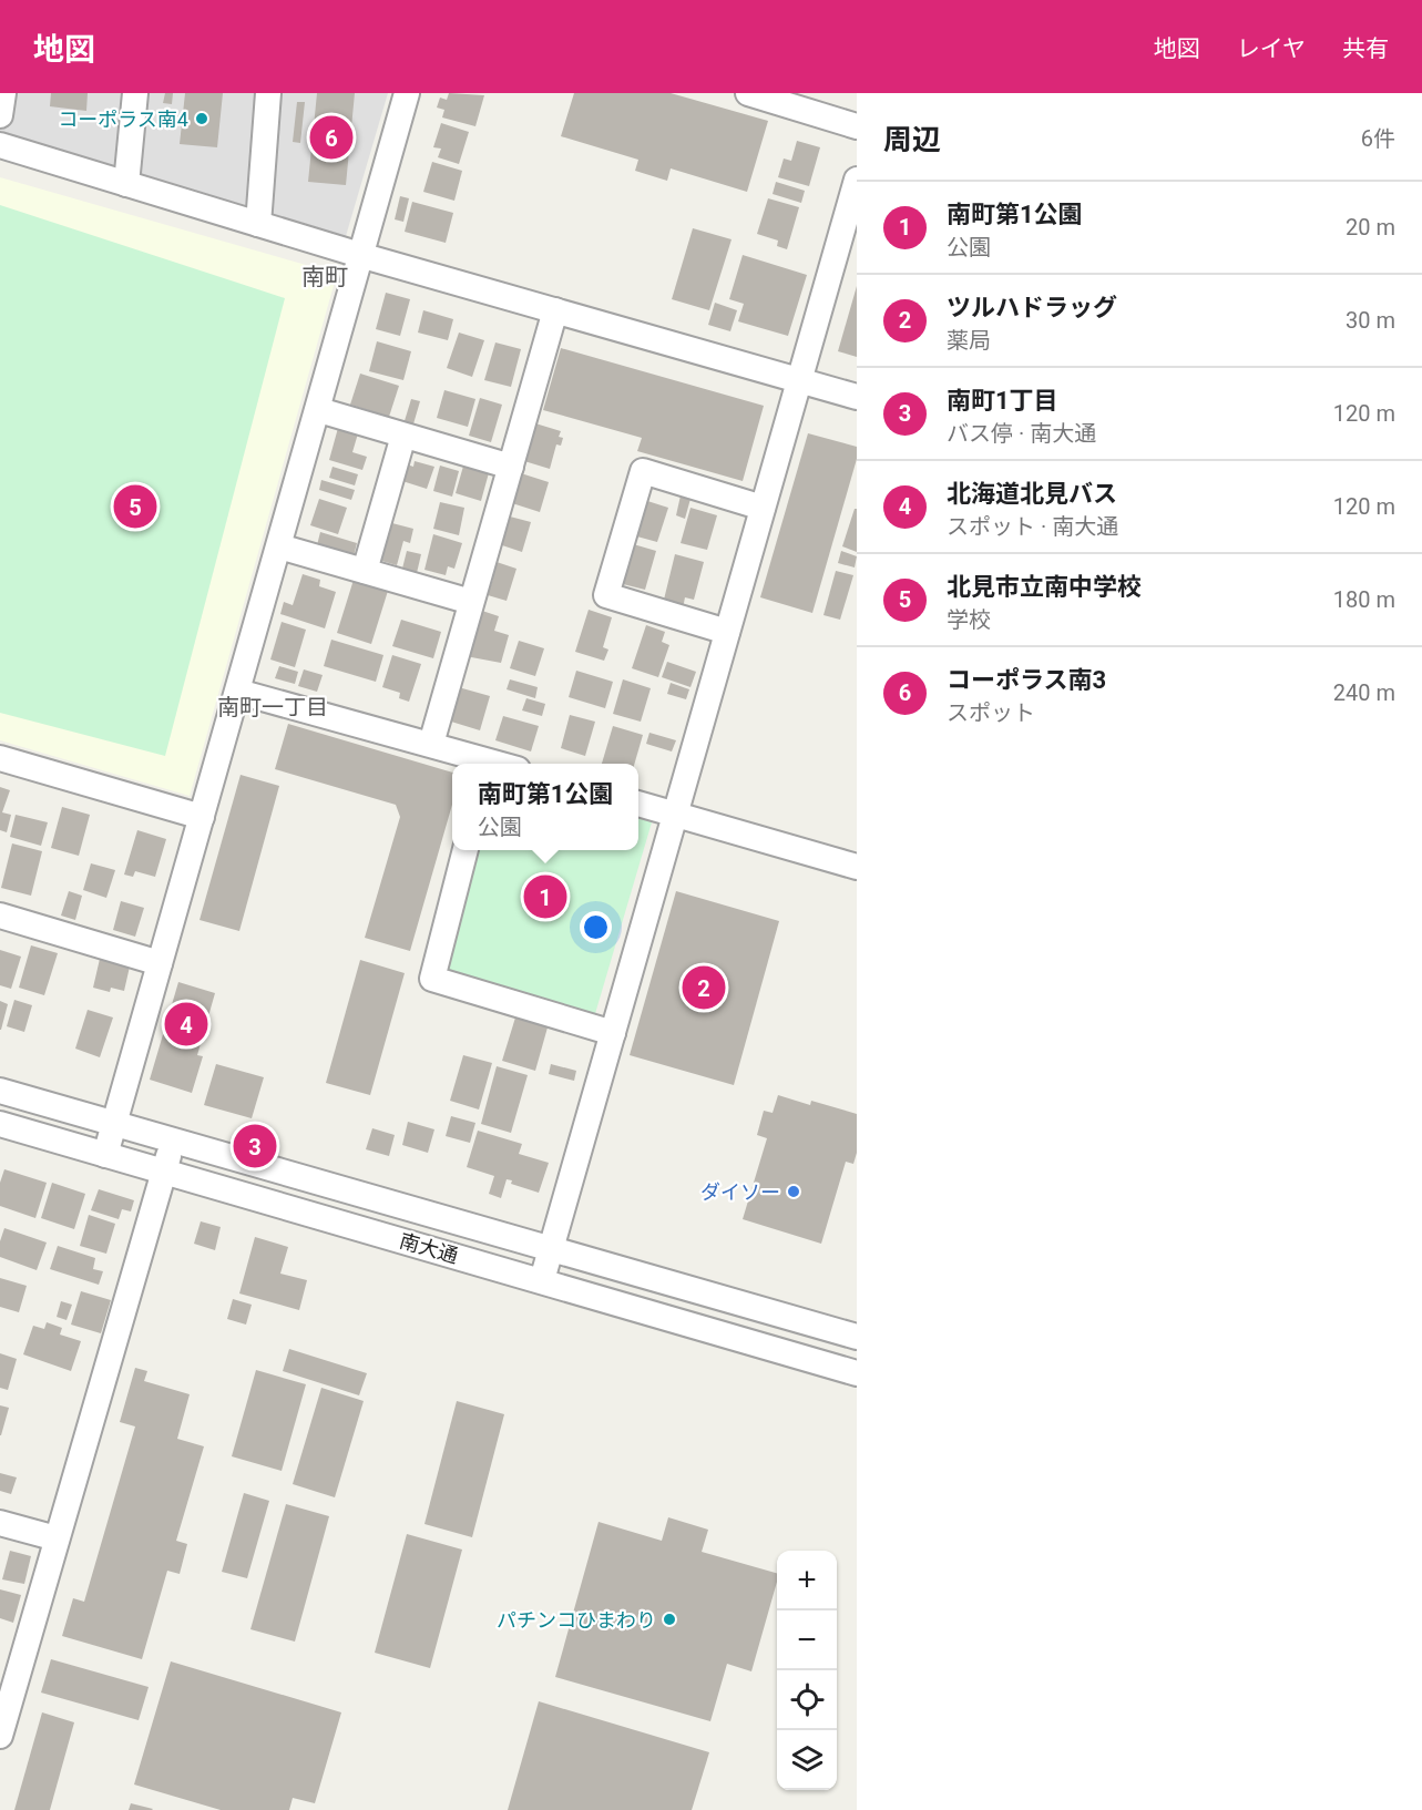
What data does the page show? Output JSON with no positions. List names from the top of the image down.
{
  "streets": {
    "street": ["南大通"]
  },
  "districts": ["南町", "南町一丁目"],
  "places": ["コーポラス南4", "ダイソー", "パチンコひまわり"],
  "page": {
    "header": "地図",
    "nav": ["地図", "レイヤ", "共有"],
    "heading": ["周辺", "6件"],
    "pins": [
      "6",
      "5",
      "1",
      "2",
      "4",
      "3"
    ],
    "list": [
      {
        "mark": "1",
        "name": "南町第1公園",
        "note": "公園",
        "value": "20 m"
      },
      {
        "mark": "2",
        "name": "ツルハドラッグ",
        "note": "薬局",
        "value": "30 m"
      },
      {
        "mark": "3",
        "name": "南町1丁目",
        "note": "バス停 · 南大通",
        "value": "120 m"
      },
      {
        "mark": "4",
        "name": "北海道北見バス",
        "note": "スポット · 南大通",
        "value": "120 m"
      },
      {
        "mark": "5",
        "name": "北見市立南中学校",
        "note": "学校",
        "value": "180 m"
      },
      {
        "mark": "6",
        "name": "コーポラス南3",
        "note": "スポット",
        "value": "240 m"
      }
    ],
    "popup": ["南町第1公園", "公園"],
    "map_buttons": ["+", "−"]
  }
}
